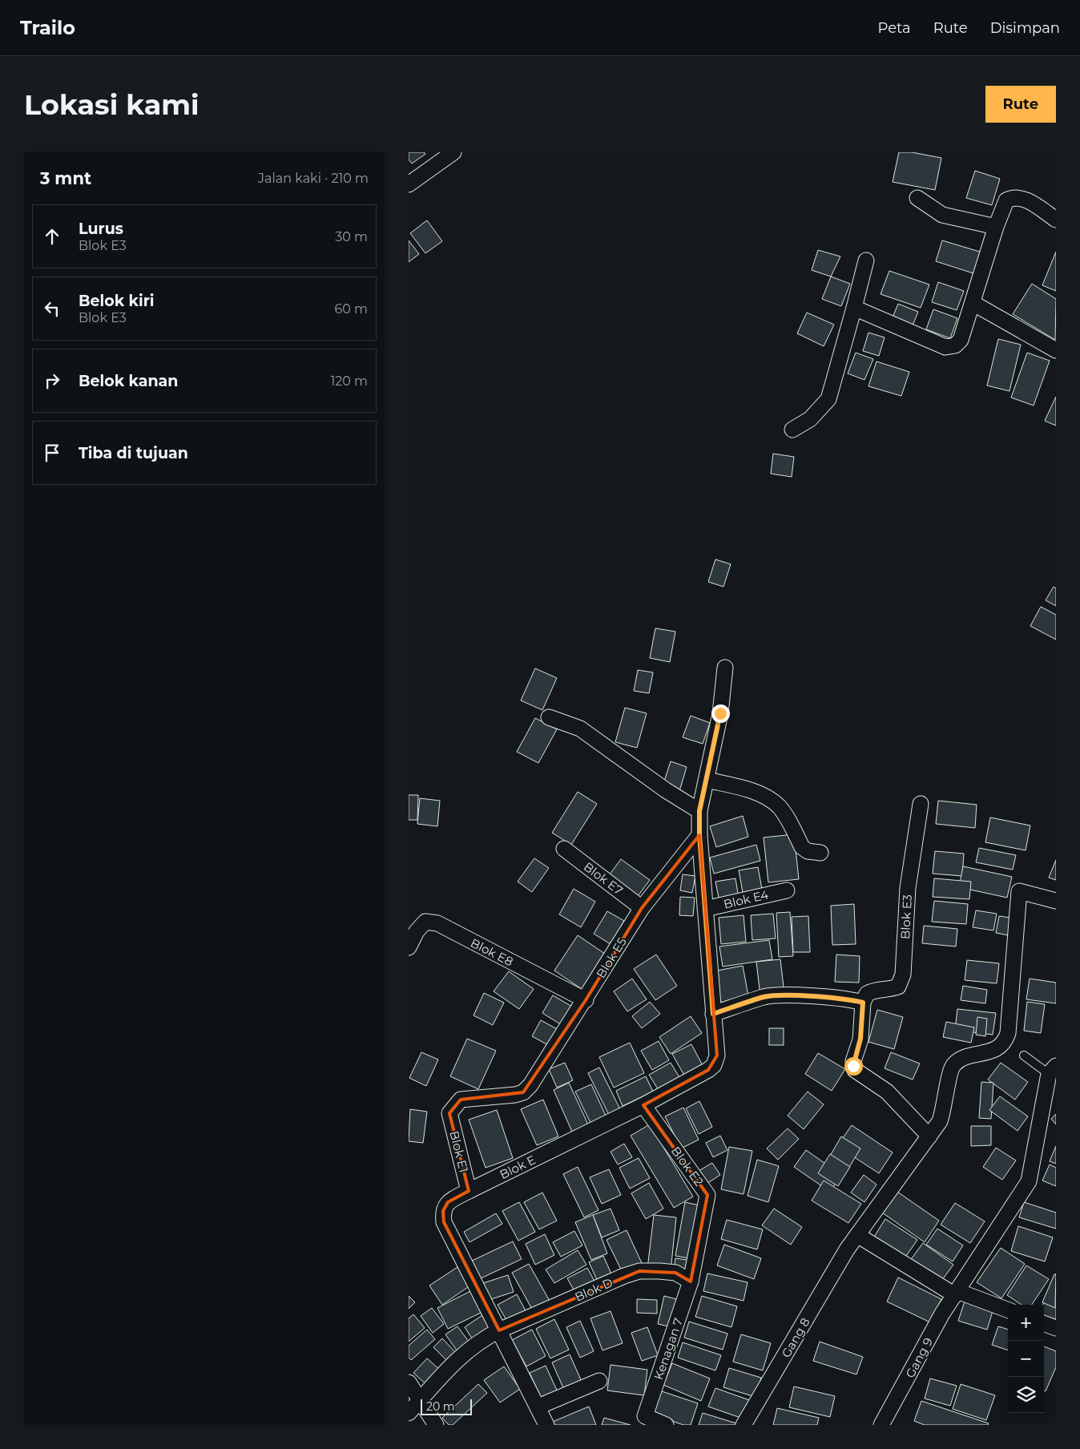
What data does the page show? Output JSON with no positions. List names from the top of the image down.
{
  "streets": {
    "street": [
      "Blok E7",
      "Blok E4",
      "Blok E3",
      "Blok E8",
      "Blok E5",
      "Blok E1",
      "Blok E2",
      "Blok E",
      "Blok D",
      "Gang 8",
      "Kenagan 7",
      "Gang 9"
    ]
  },
  "crossings": [
    ["Blok E7", "Blok E5"],
    ["Blok E8", "Blok E5"],
    ["Blok E5", "Blok E1"],
    ["Blok E1", "Blok E"],
    ["Blok E2", "Blok E"],
    ["Blok E2", "Blok D"],
    ["Blok E2", "Kenagan 7"],
    ["Blok E", "Blok D"],
    ["Blok D", "Kenagan 7"]
  ],
  "scale_bar": "20 m",
  "page": {
    "header": "Trailo",
    "nav": ["Peta", "Rute", "Disimpan"],
    "buttons": "Rute",
    "title": "Lokasi kami",
    "heading": ["3 mnt", "Jalan kaki · 210 m"],
    "list": [
      ["Lurus", "Blok E3", "30 m"],
      ["Belok kiri", "Blok E3", "60 m"],
      ["Belok kanan", "120 m"],
      "Tiba di tujuan"
    ],
    "map_buttons": ["+", "−"],
    "scale": "20 m"
  }
}
